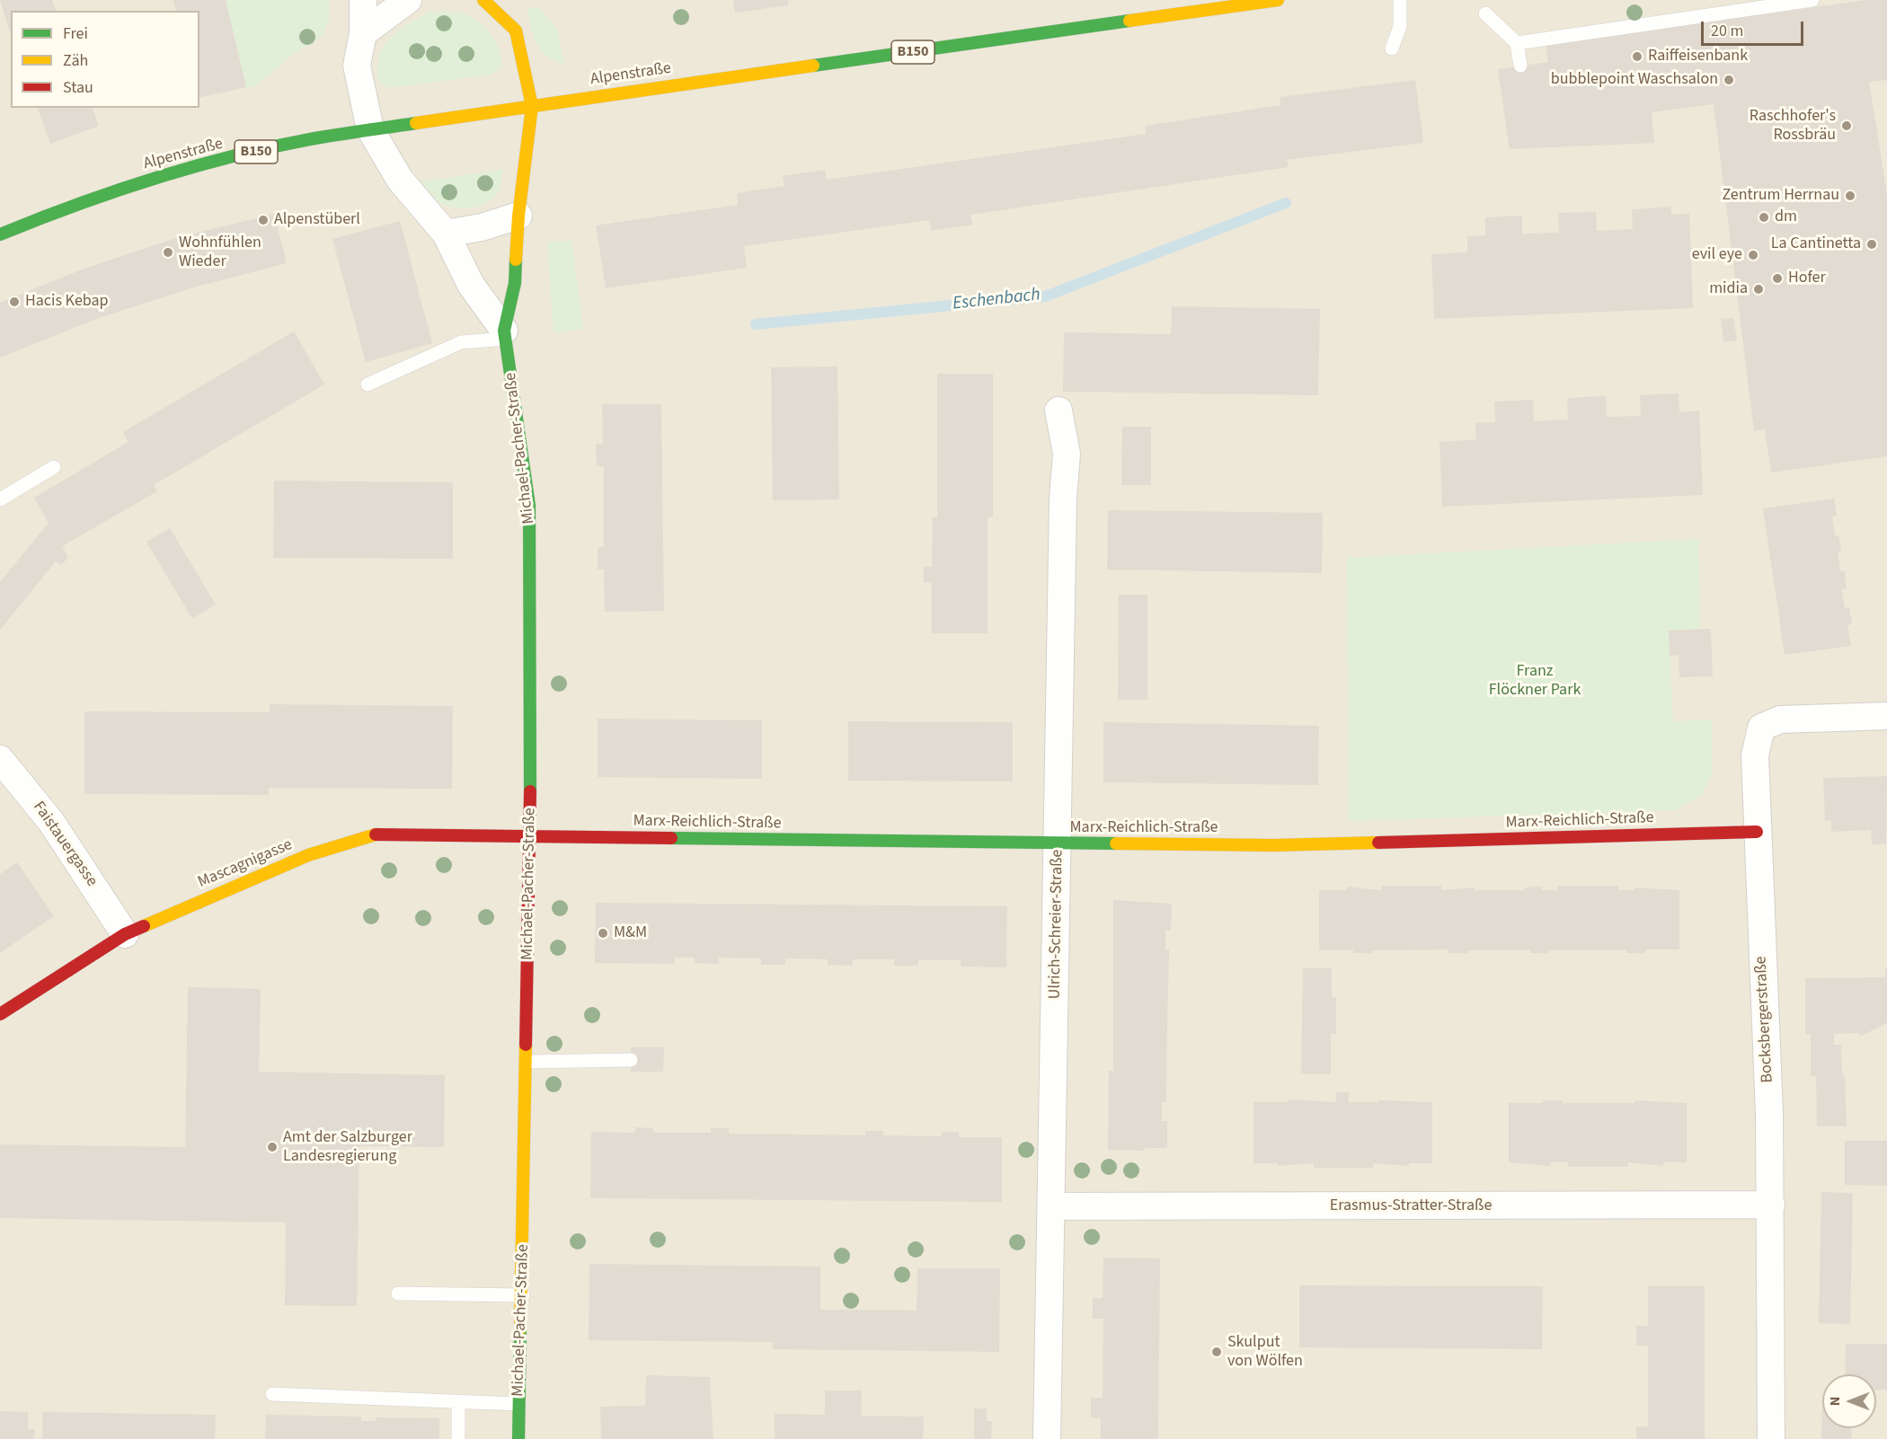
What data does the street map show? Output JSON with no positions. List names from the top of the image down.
{
  "streets": {
    "street": [
      "B150",
      "Alpenstraße",
      "Michael-Pacher-Straße",
      "Marx-Reichlich-Straße",
      "Faistauergasse",
      "Mascagnigasse",
      "Ulrich-Schreier-Straße",
      "Bocksbergerstraße",
      "Erasmus-Stratter-Straße"
    ]
  },
  "crossings": [
    ["Alpenstraße", "Michael-Pacher-Straße"],
    ["Michael-Pacher-Straße", "Marx-Reichlich-Straße"],
    ["Michael-Pacher-Straße", "Mascagnigasse"],
    ["Marx-Reichlich-Straße", "Mascagnigasse"],
    ["Marx-Reichlich-Straße", "Ulrich-Schreier-Straße"],
    ["Marx-Reichlich-Straße", "Bocksbergerstraße"],
    ["Faistauergasse", "Mascagnigasse"],
    ["Ulrich-Schreier-Straße", "Erasmus-Stratter-Straße"],
    ["Bocksbergerstraße", "Erasmus-Stratter-Straße"]
  ],
  "water": ["Eschenbach"],
  "parks": ["Franz Flöckner Park"],
  "places": [
    "Raiffeisenbank",
    "bubblepoint Waschsalon",
    "Raschhofer's Rossbräu",
    "Zentrum Herrnau",
    "dm",
    "Alpenstüberl",
    "La Cantinetta",
    "Wohnfühlen Wieder",
    "evil eye",
    "Hofer",
    "midia",
    "Hacis Kebap",
    "M&M",
    "Amt der Salzburger Landesregierung",
    "Skulput von Wölfen"
  ],
  "legend": ["Frei", "Zäh", "Stau"],
  "scale_bar": "20 m",
  "north": "left"
}
